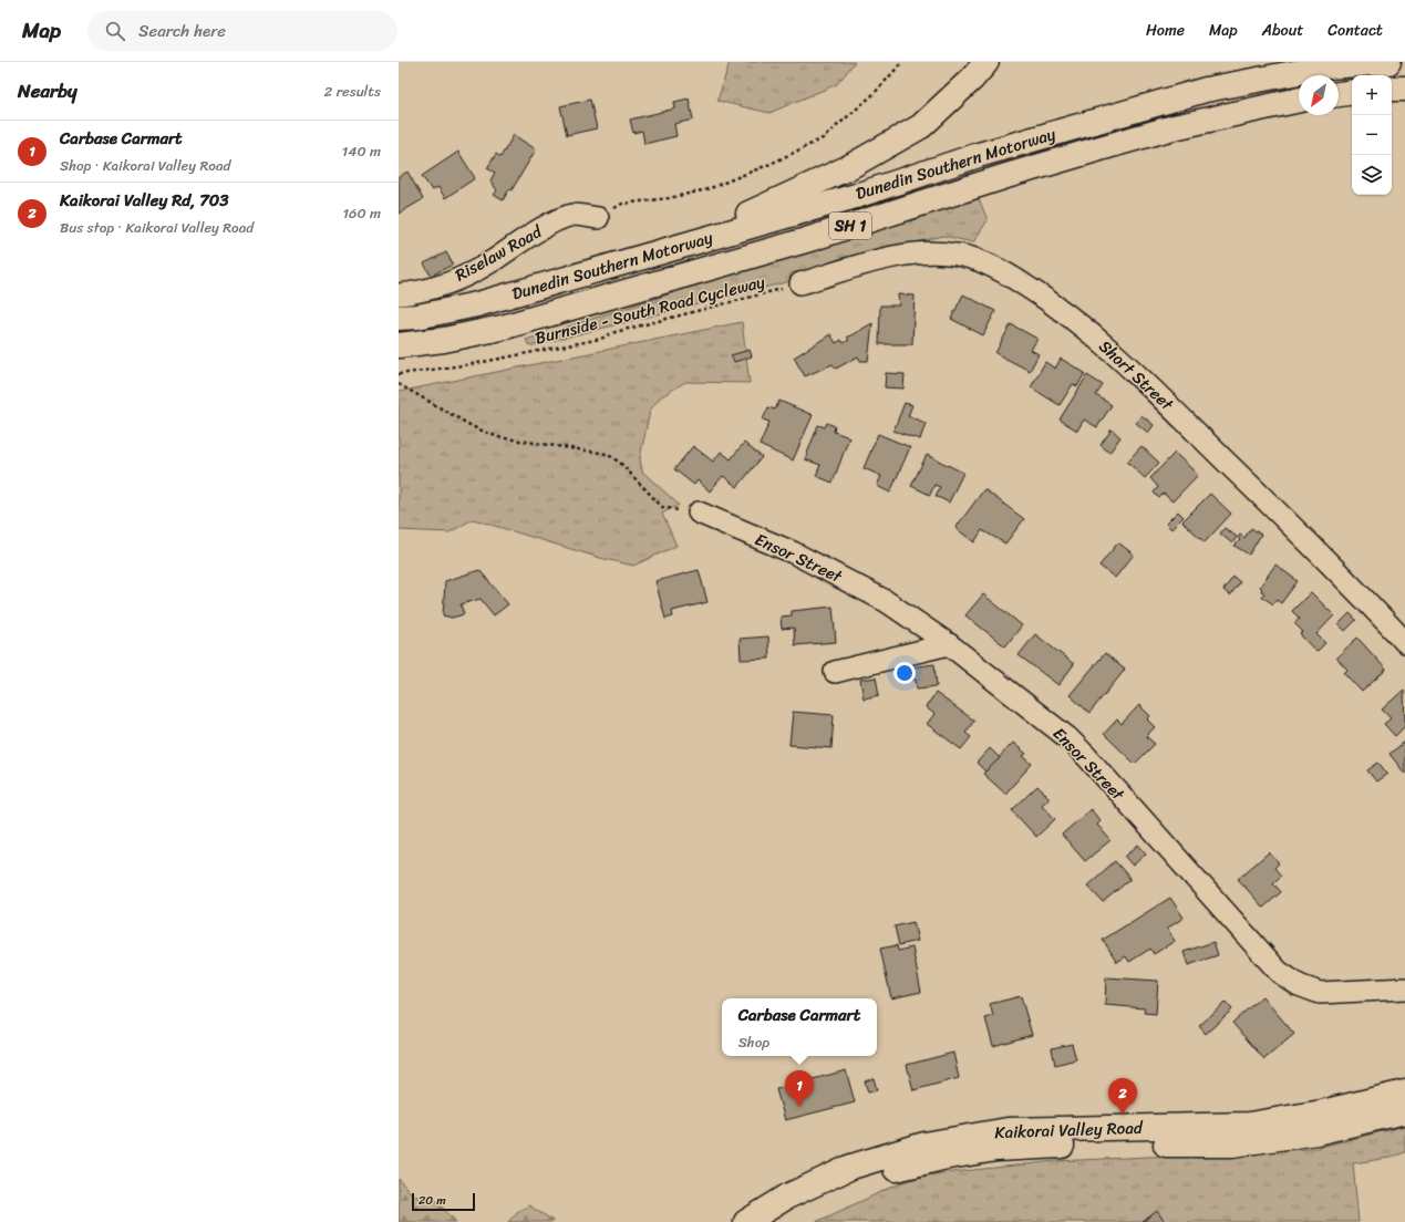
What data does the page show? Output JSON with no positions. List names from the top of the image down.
{
  "streets": {
    "main road": ["Dunedin Southern Motorway", "SH 1", "Kaikorai Valley Road"],
    "street": ["Riselaw Road", "Short Street", "Ensor Street"],
    "path": ["Burnside - South Road Cycleway"]
  },
  "crossings": [
    ["Burnside - South Road Cycleway", "Short Street"]
  ],
  "scale_bar": "20 m",
  "north": "bottom left",
  "page": {
    "header": "Map",
    "search": "Search here",
    "nav": [
      "Home",
      "Map",
      "About",
      "Contact"
    ],
    "heading": ["Nearby", "2 results"],
    "map_buttons": ["+", "−"],
    "list": [
      {
        "mark": "1",
        "name": "Carbase Carmart",
        "note": "Shop · Kaikorai Valley Road",
        "value": "140 m"
      },
      {
        "mark": "2",
        "name": "Kaikorai Valley Rd, 703",
        "note": "Bus stop · Kaikorai Valley Road",
        "value": "160 m"
      }
    ],
    "popup": ["Carbase Carmart", "Shop"],
    "pins": ["1", "2"],
    "scale": "20 m"
  }
}
